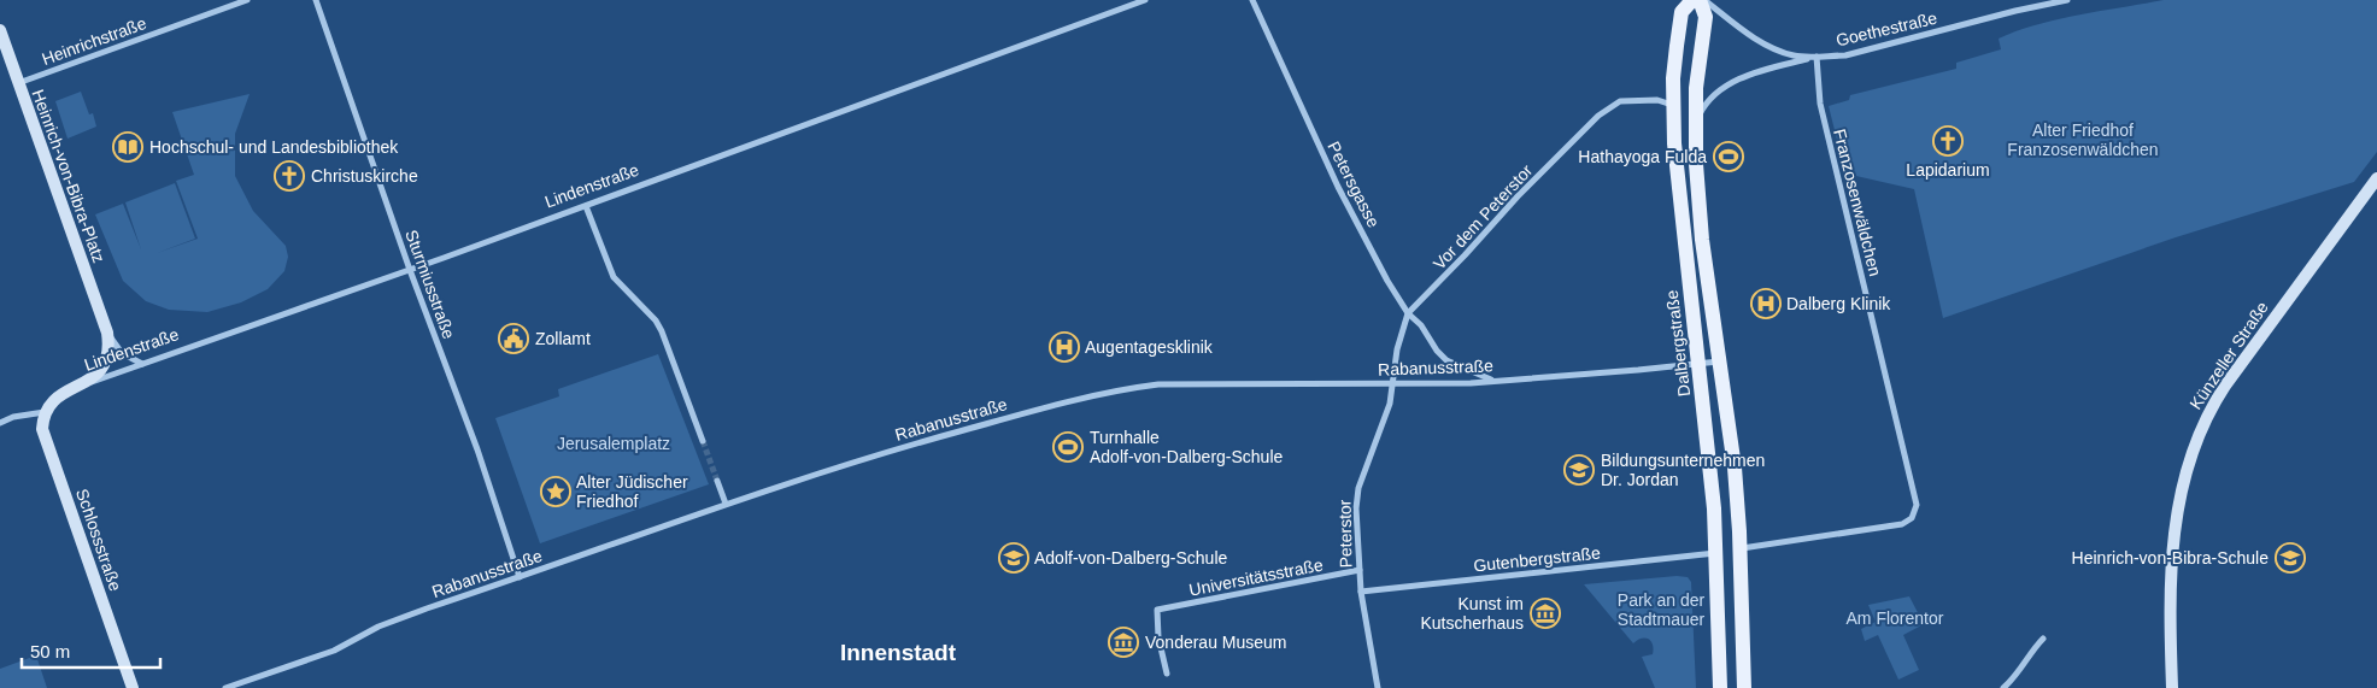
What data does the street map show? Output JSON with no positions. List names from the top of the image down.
{
  "streets": {
    "main road": ["Dalbergstraße"],
    "street": [
      "Goethestraße",
      "Heinrichstraße",
      "Heinrich-von-Bibra-Platz",
      "Petersgasse",
      "Lindenstraße",
      "Franzosenwäldchen",
      "Vor dem Peterstor",
      "Sturmiusstraße",
      "Künzeller Straße",
      "Rabanusstraße",
      "Peterstor",
      "Schlossstraße",
      "Gutenbergstraße",
      "Universitätsstraße"
    ]
  },
  "crossings": [
    ["Goethestraße", "Franzosenwäldchen"],
    ["Heinrichstraße", "Heinrich-von-Bibra-Platz"],
    ["Heinrich-von-Bibra-Platz", "Lindenstraße"],
    ["Petersgasse", "Vor dem Peterstor"],
    ["Lindenstraße", "Sturmiusstraße"],
    ["Lindenstraße", "Schlossstraße"],
    ["Vor dem Peterstor", "Dalbergstraße"],
    ["Sturmiusstraße", "Rabanusstraße"],
    ["Dalbergstraße", "Rabanusstraße"],
    ["Dalbergstraße", "Gutenbergstraße"],
    ["Rabanusstraße", "Peterstor"],
    ["Peterstor", "Gutenbergstraße"],
    ["Peterstor", "Universitätsstraße"]
  ],
  "districts": ["Innenstadt"],
  "parks": [
    "Alter Friedhof Franzosenwäldchen",
    "Jerusalemplatz",
    "Park an der Stadtmauer",
    "Am Florentor"
  ],
  "places": {
    "church": ["Lapidarium", "Christuskirche"],
    "library": ["Hochschul- und Landesbibliothek"],
    "sports": ["Hathayoga Fulda", "Turnhalle Adolf-von-Dalberg-Schule"],
    "hospital": ["Dalberg Klinik", "Augentagesklinik"],
    "public building": ["Zollamt"],
    "school or university": ["Bildungsunternehmen Dr. Jordan", "Adolf-von-Dalberg-Schule", "Heinrich-von-Bibra-Schule"],
    "place": ["Alter Jüdischer Friedhof"],
    "museum": ["Kunst im Kutscherhaus", "Vonderau Museum"]
  },
  "scale_bar": "50 m"
}
